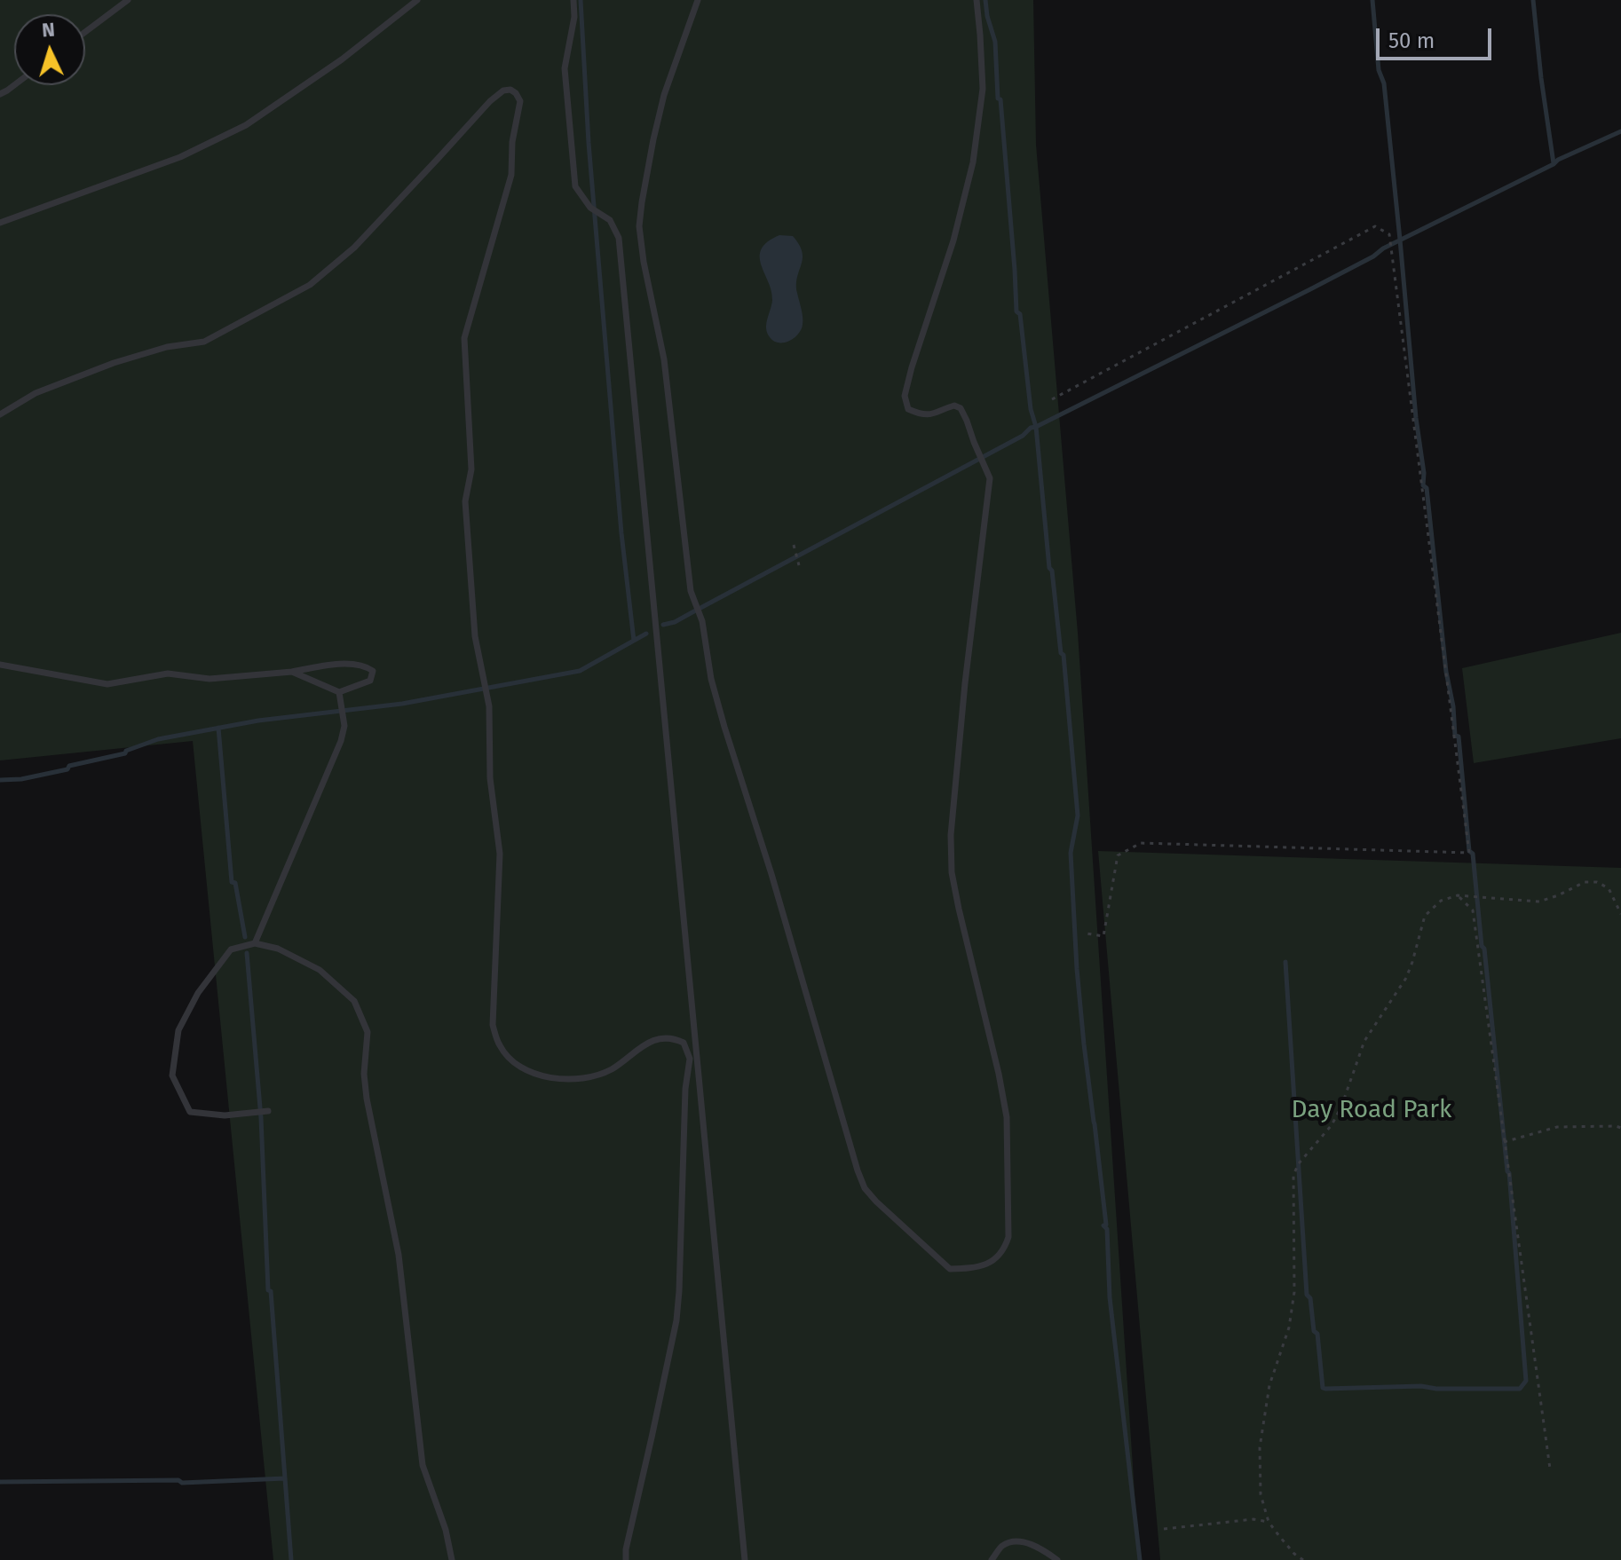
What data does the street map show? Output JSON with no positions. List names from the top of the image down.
{
  "parks": ["Day Road Park"],
  "scale_bar": "50 m",
  "north": "top"
}
